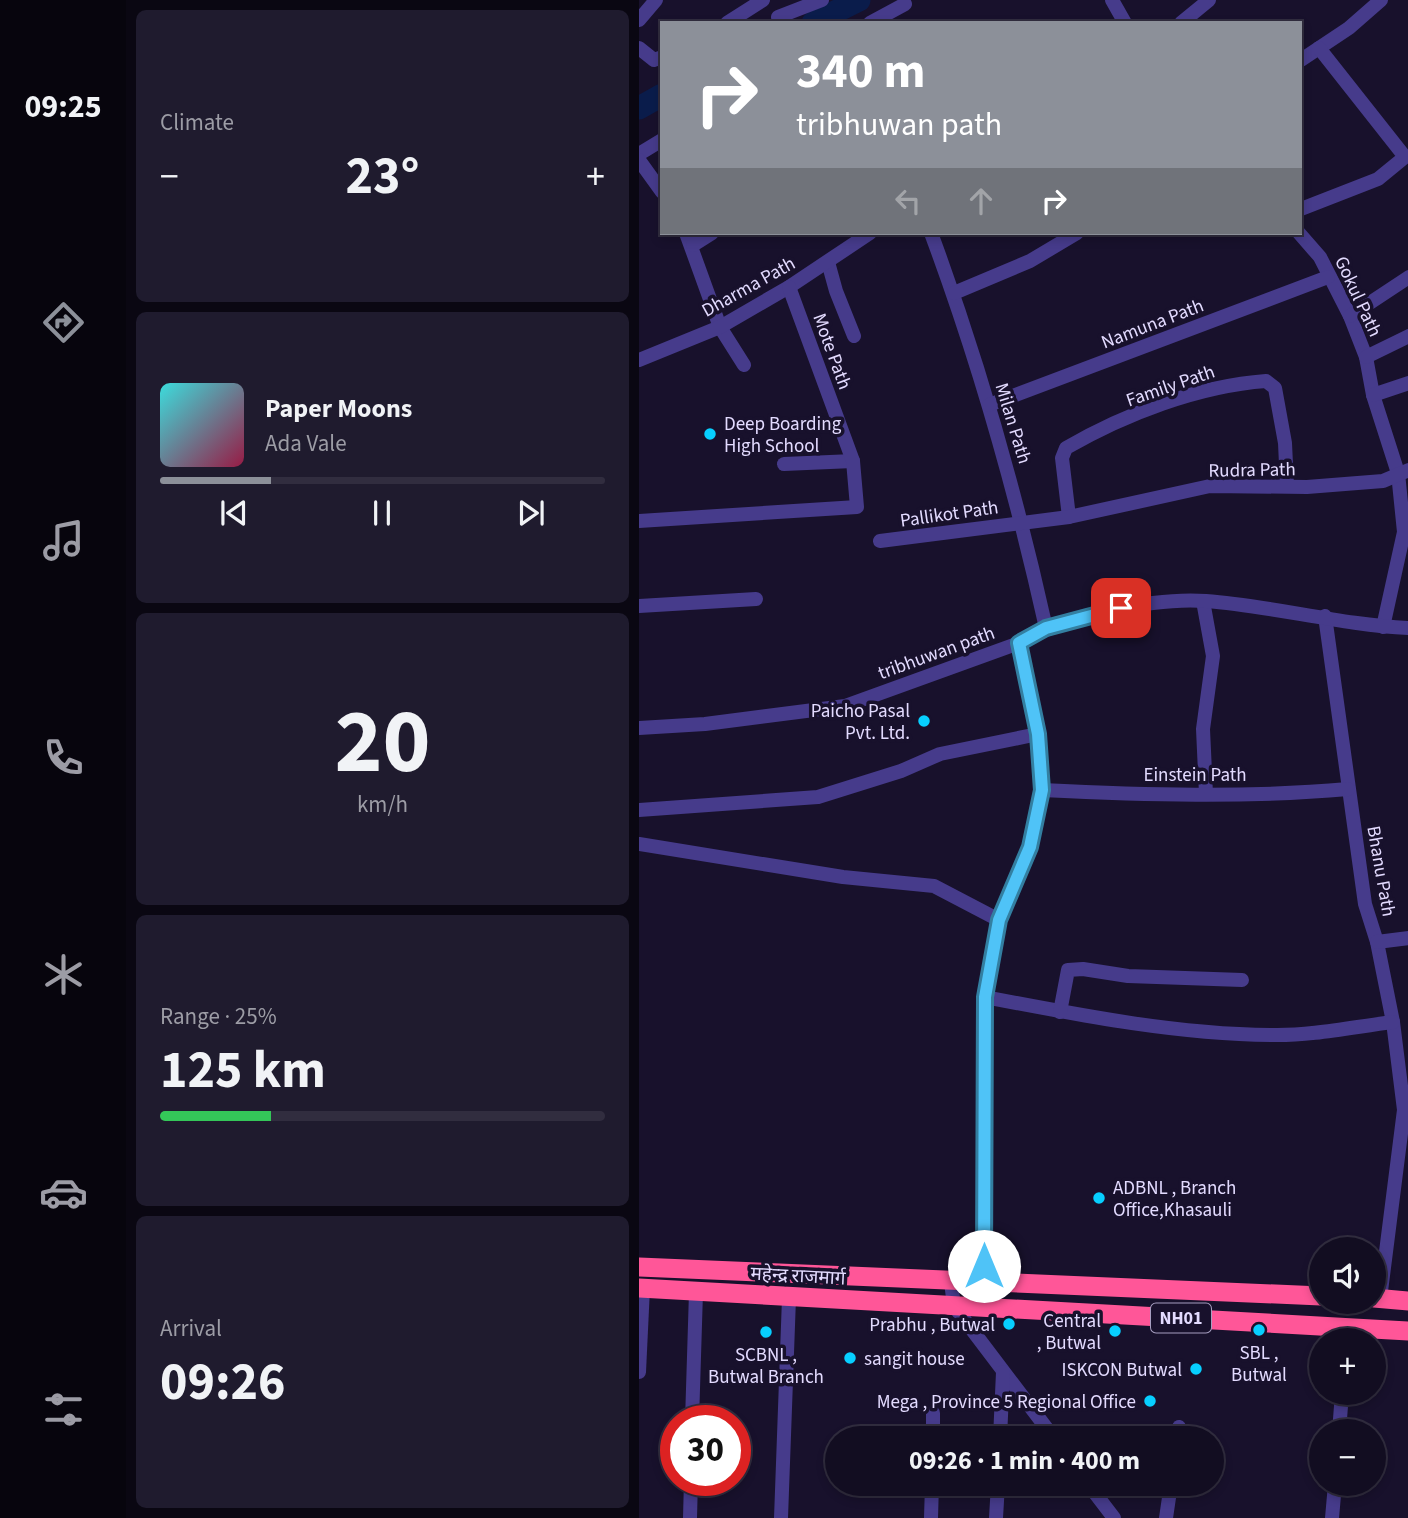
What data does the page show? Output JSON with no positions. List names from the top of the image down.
{
  "streets": {
    "highway": ["महेन्द्र राजमार्ग", "NH01"],
    "street": [
      "Dharma Path",
      "Gokul Path",
      "Namuna Path",
      "Mote Path",
      "Family Path",
      "Milan Path",
      "Rudra Path",
      "Pallikot Path",
      "tribhuwan path",
      "Einstein Path",
      "Bhanu Path"
    ]
  },
  "crossings": [
    ["Dharma Path", "Mote Path"],
    ["Gokul Path", "Namuna Path"],
    ["Gokul Path", "Rudra Path"],
    ["Gokul Path", "tribhuwan path"],
    ["Namuna Path", "Milan Path"],
    ["Family Path", "Rudra Path"],
    ["Milan Path", "Rudra Path"],
    ["Milan Path", "Pallikot Path"],
    ["Milan Path", "tribhuwan path"],
    ["Rudra Path", "Pallikot Path"],
    ["tribhuwan path", "Bhanu Path"],
    ["Einstein Path", "Bhanu Path"],
    ["महेन्द्र राजमार्ग", "NH01"]
  ],
  "places": [
    "Deep Boarding High School",
    "Paicho Pasal Pvt. Ltd.",
    "ADBNL , Branch Office,Khasauli",
    "Prabhu , Butwal",
    "SBL , Butwal",
    "Central , Butwal",
    "SCBNL , Butwal Branch",
    "sangit house",
    "ISKCON Butwal",
    "Mega , Province 5 Regional Office"
  ],
  "page": {
    "tabs": "09:25",
    "tile": [
      "Climate",
      ["20", "km/h"],
      ["Range · 25%", "125 km"],
      ["Arrival", "09:26"]
    ],
    "turn": ["340 m", "tribhuwan path"],
    "heat": ["−", "23°", "+"],
    "song": ["Paper Moons", "Ada Vale"],
    "map_buttons": ["+", "−"],
    "limit": "30",
    "trip": "09:26 · 1 min · 400 m"
  }
}
